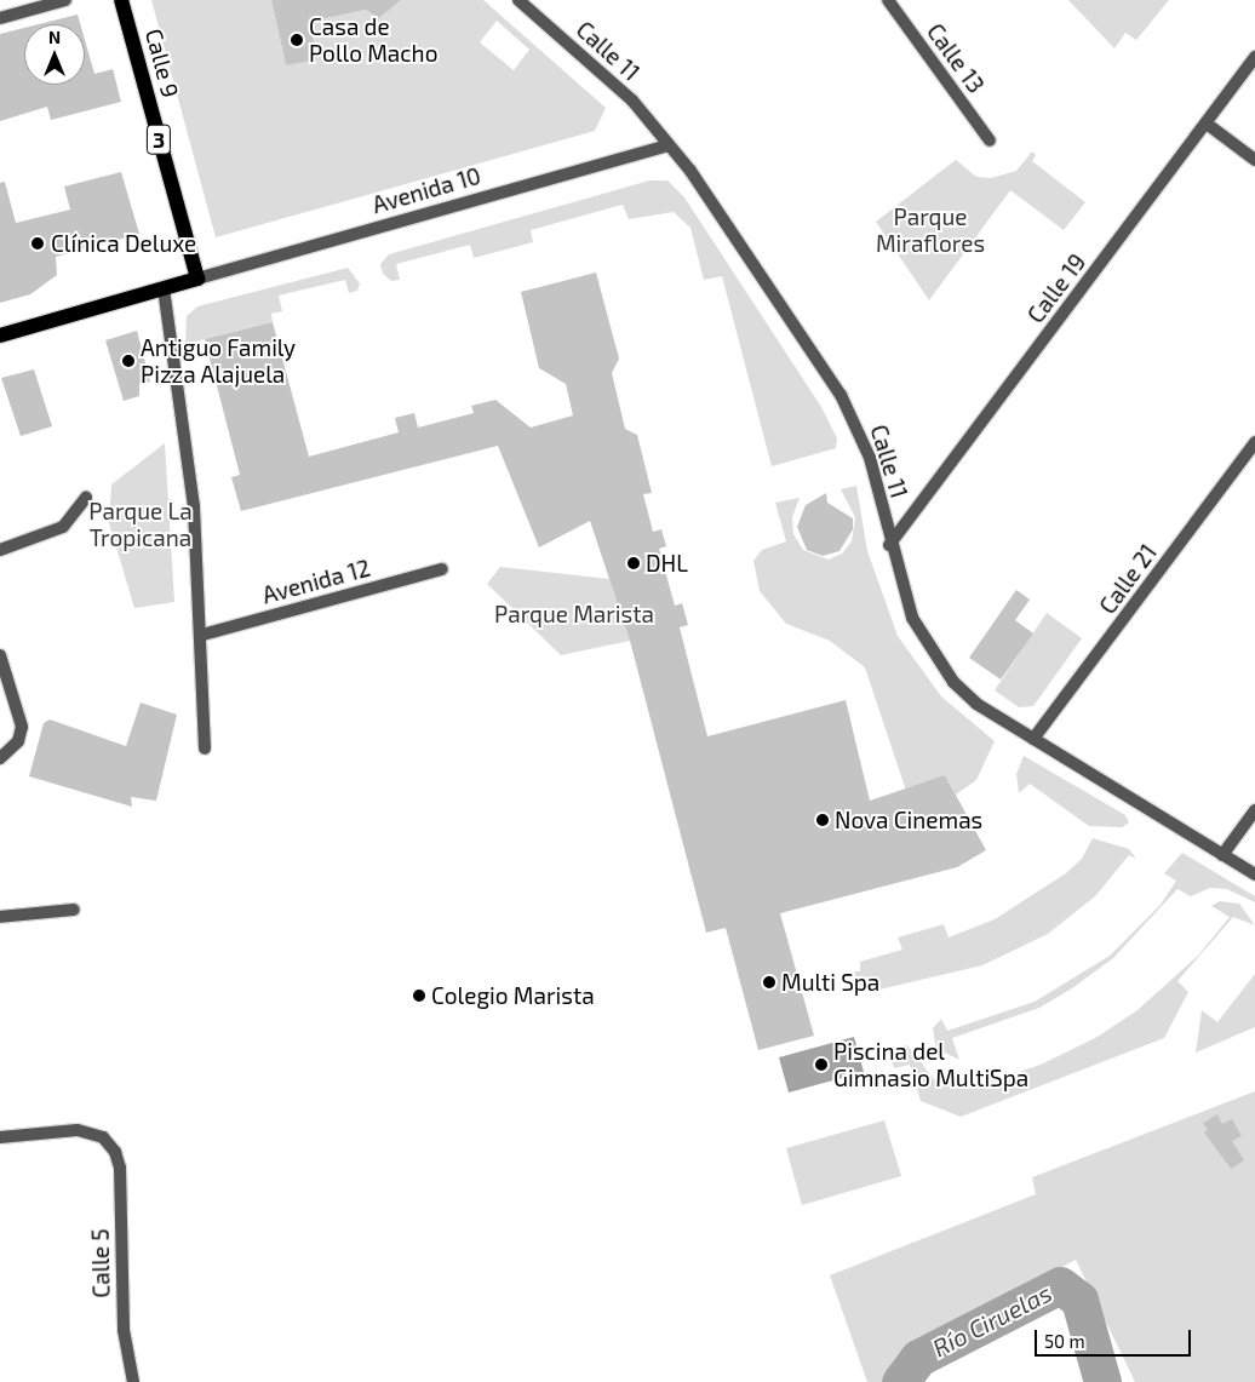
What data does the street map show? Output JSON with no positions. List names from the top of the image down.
{
  "streets": {
    "main road": ["Calle 9", "3"],
    "street": [
      "Calle 11",
      "Calle 13",
      "Avenida 10",
      "Calle 19",
      "Calle 21",
      "Avenida 12",
      "Calle 5"
    ]
  },
  "crossings": [
    ["Calle 11", "Avenida 10"],
    ["Calle 11", "Calle 19"],
    ["Calle 11", "Calle 21"],
    ["Calle 9", "Avenida 10"]
  ],
  "water": ["Río Ciruelas"],
  "parks": ["Parque Miraflores", "Parque La Tropicana", "Parque Marista"],
  "places": [
    "Casa de Pollo Macho",
    "Clínica Deluxe",
    "Antiguo Family Pizza Alajuela",
    "DHL",
    "Nova Cinemas",
    "Multi Spa",
    "Colegio Marista",
    "Piscina del Gimnasio MultiSpa"
  ],
  "scale_bar": "50 m",
  "north": "top"
}
